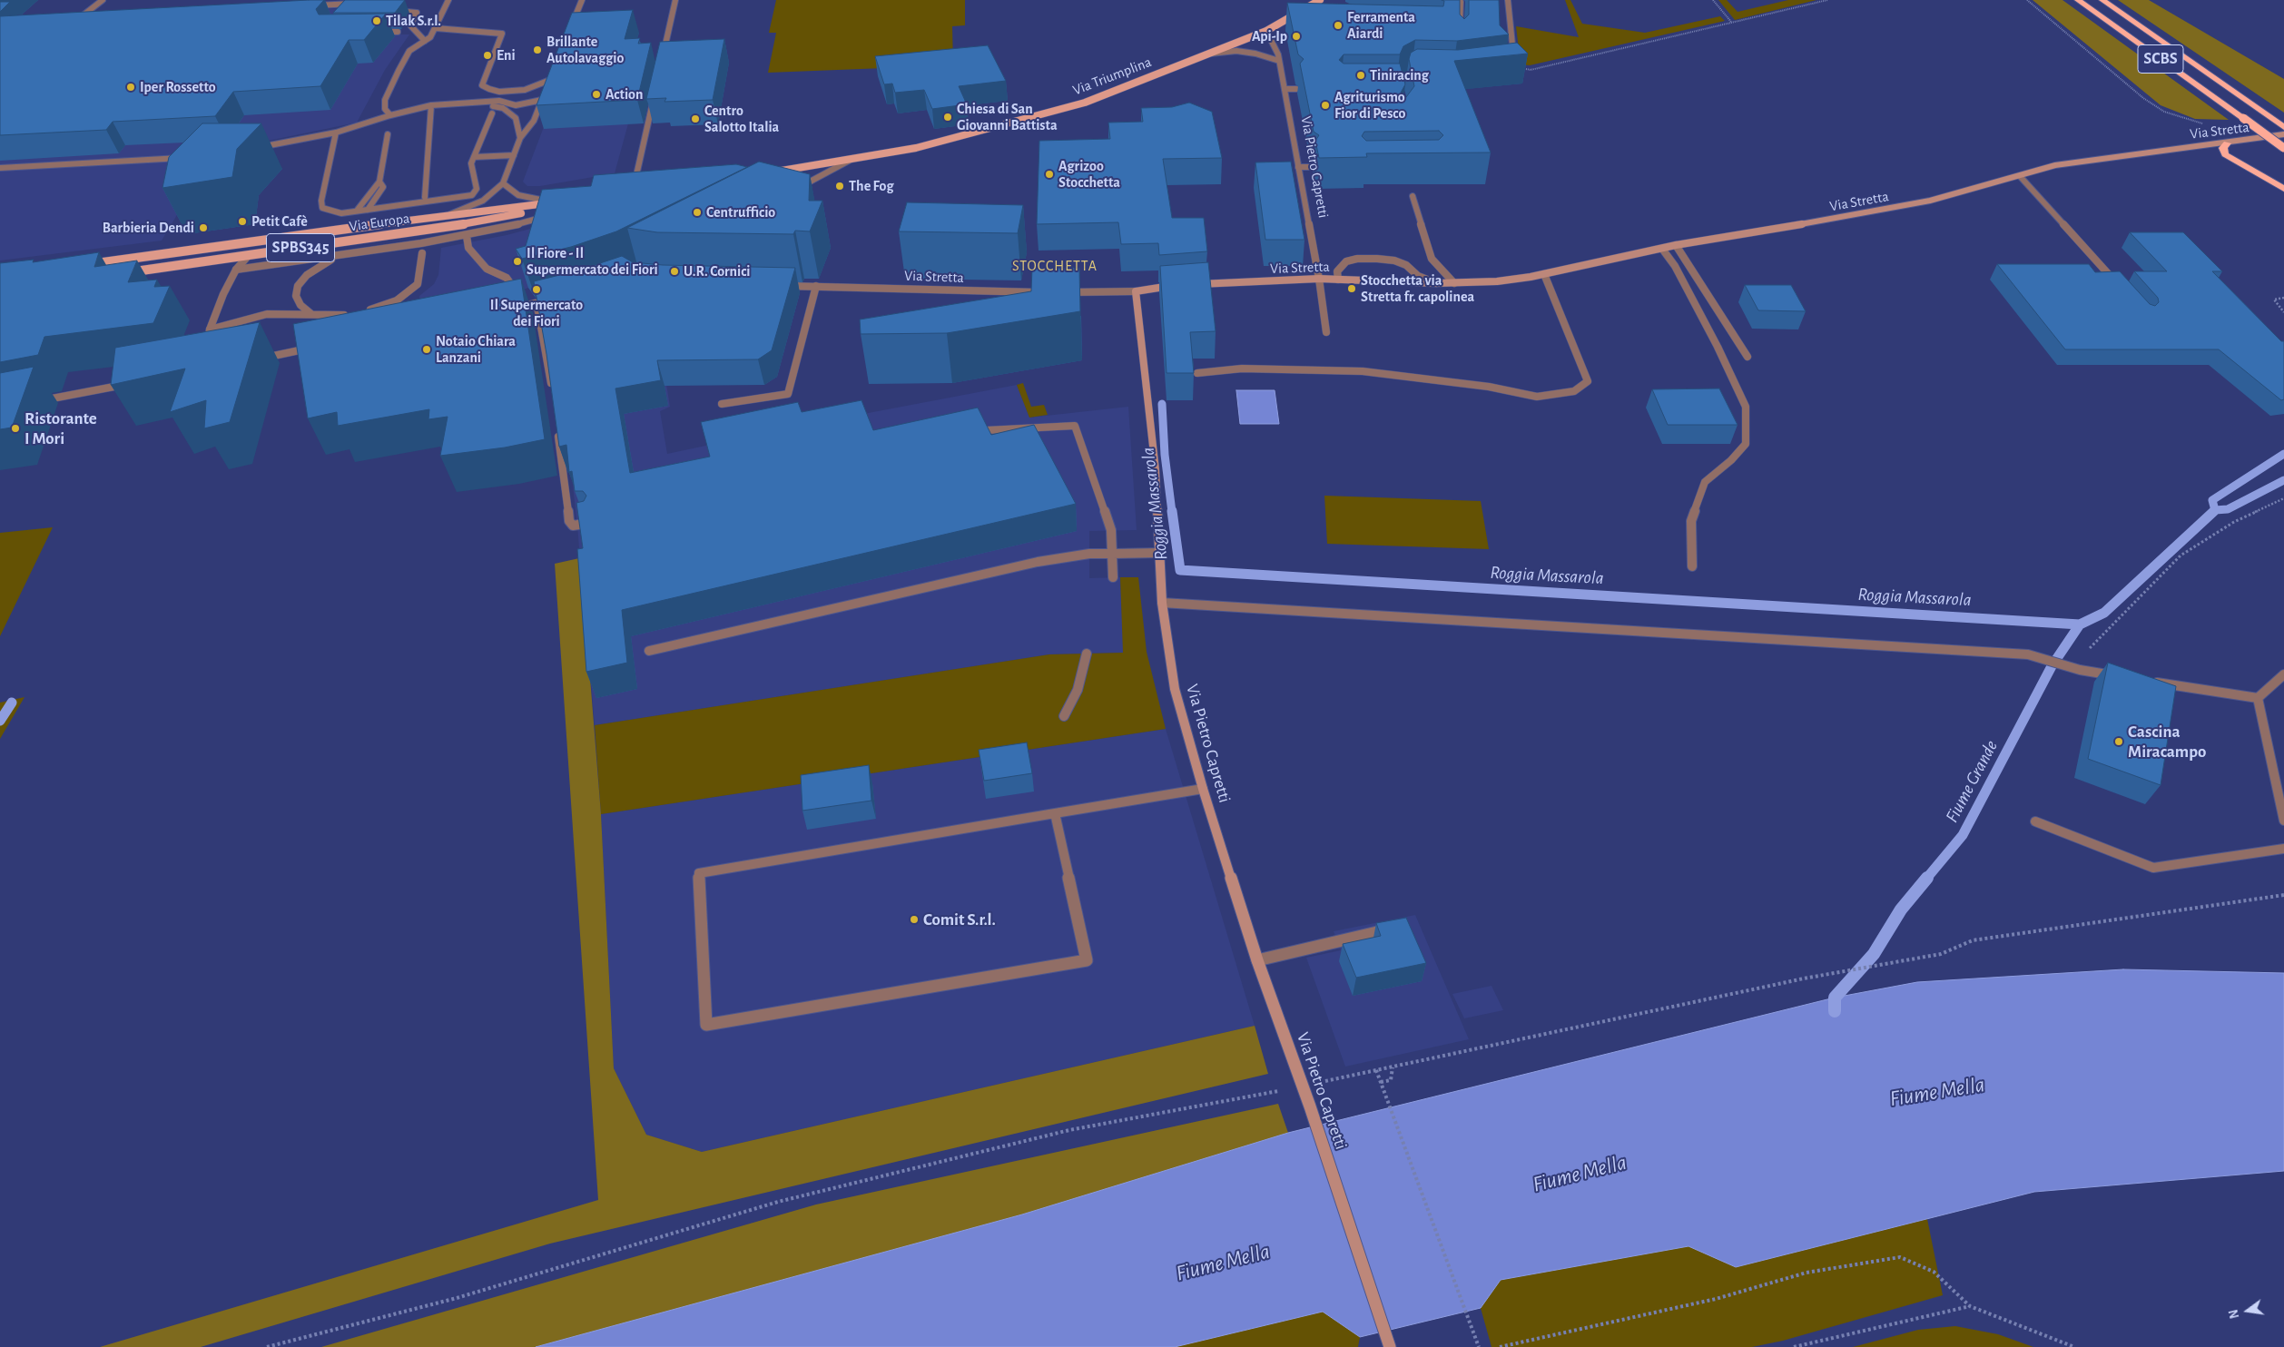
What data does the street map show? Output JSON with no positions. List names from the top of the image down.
{
  "streets": {
    "highway": ["SCBS"],
    "main road": ["Via Triumplina", "Via Europa", "SPBS345"],
    "street": ["Via Stretta", "Via Pietro Capretti"]
  },
  "crossings": [
    ["Via Triumplina", "Via Pietro Capretti"],
    ["Via Stretta", "Via Pietro Capretti"]
  ],
  "districts": ["STOCCHETTA"],
  "water": ["Roggia Massarola", "Fiume Grande", "Fiume Mella"],
  "places": [
    "Tilak S.r.l.",
    "Ferramenta Aiardi",
    "Api-Ip",
    "Brillante Autolavaggio",
    "Eni",
    "Tiniracing",
    "Iper Rossetto",
    "Action",
    "Agriturismo Fior di Pesco",
    "Chiesa di San Giovanni Battista",
    "Centro Salotto Italia",
    "Agrizoo Stocchetta",
    "The Fog",
    "Centrufficio",
    "Petit Cafè",
    "Barbieria Dendi",
    "Il Fiore - Il Supermercato dei Fiori",
    "U.R. Cornici",
    "Stocchetta via Stretta fr. capolinea",
    "Il Supermercato dei Fiori",
    "Notaio Chiara Lanzani",
    "Ristorante I Mori",
    "Cascina Miracampo",
    "Comit S.r.l."
  ],
  "north": "left"
}
